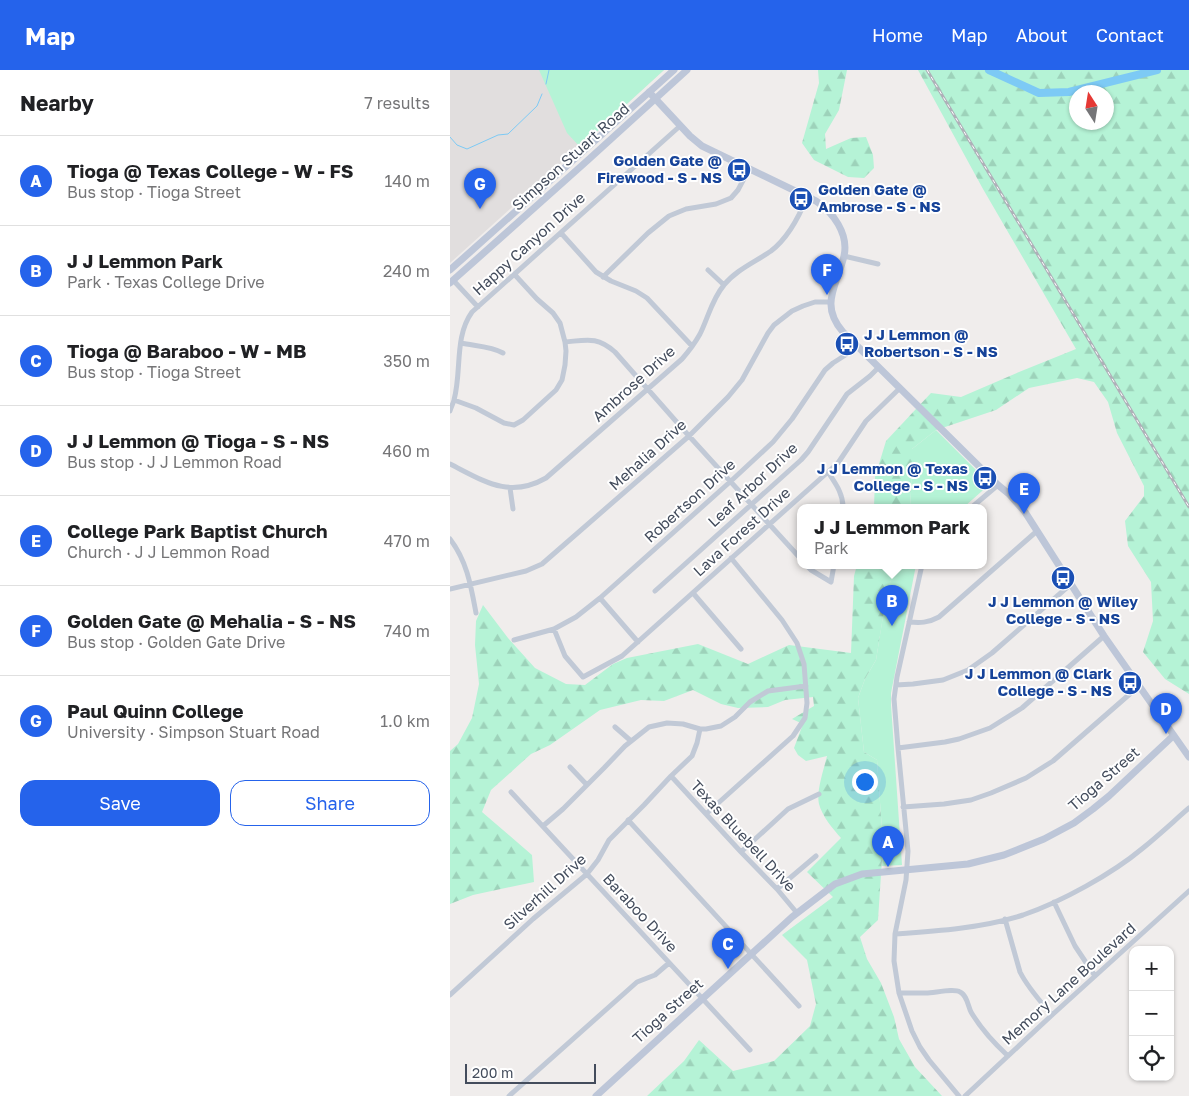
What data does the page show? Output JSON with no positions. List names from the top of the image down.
{
  "streets": {
    "street": [
      "Simpson Stuart Road",
      "Happy Canyon Drive",
      "Ambrose Drive",
      "Mehalia Drive",
      "Leaf Arbor Drive",
      "Robertson Drive",
      "Lava Forest Drive",
      "Tioga Street",
      "Texas Bluebell Drive",
      "Silverhill Drive",
      "Baraboo Drive",
      "Memory Lane Boulevard"
    ]
  },
  "crossings": [
    ["Robertson Drive", "Lava Forest Drive"],
    ["Tioga Street", "Texas Bluebell Drive"],
    ["Tioga Street", "Baraboo Drive"],
    ["Texas Bluebell Drive", "Silverhill Drive"],
    ["Silverhill Drive", "Baraboo Drive"]
  ],
  "places": {
    "bus stop": [
      "Golden Gate @ Firewood - S - NS",
      "Golden Gate @ Ambrose - S - NS",
      "J J Lemmon @ Robertson - S - NS",
      "J J Lemmon @ Texas College - S - NS",
      "J J Lemmon @ Wiley College - S - NS",
      "J J Lemmon @ Clark College - S - NS"
    ]
  },
  "scale_bar": "200 m",
  "north": "top",
  "page": {
    "header": "Map",
    "nav": [
      "Home",
      "Map",
      "About",
      "Contact"
    ],
    "heading": ["Nearby", "7 results"],
    "list": [
      {
        "mark": "A",
        "name": "Tioga @ Texas College - W - FS",
        "note": "Bus stop · Tioga Street",
        "value": "140 m"
      },
      {
        "mark": "B",
        "name": "J J Lemmon Park",
        "note": "Park · Texas College Drive",
        "value": "240 m"
      },
      {
        "mark": "C",
        "name": "Tioga @ Baraboo - W - MB",
        "note": "Bus stop · Tioga Street",
        "value": "350 m"
      },
      {
        "mark": "D",
        "name": "J J Lemmon @ Tioga - S - NS",
        "note": "Bus stop · J J Lemmon Road",
        "value": "460 m"
      },
      {
        "mark": "E",
        "name": "College Park Baptist Church",
        "note": "Church · J J Lemmon Road",
        "value": "470 m"
      },
      {
        "mark": "F",
        "name": "Golden Gate @ Mehalia - S - NS",
        "note": "Bus stop · Golden Gate Drive",
        "value": "740 m"
      },
      {
        "mark": "G",
        "name": "Paul Quinn College",
        "note": "University · Simpson Stuart Road",
        "value": "1.0 km"
      }
    ],
    "pins": [
      "G",
      "F",
      "E",
      "B",
      "D",
      "A",
      "C"
    ],
    "popup": ["J J Lemmon Park", "Park"],
    "buttons": ["Save", "Share"],
    "map_buttons": ["+", "−"],
    "scale": "200 m"
  }
}
